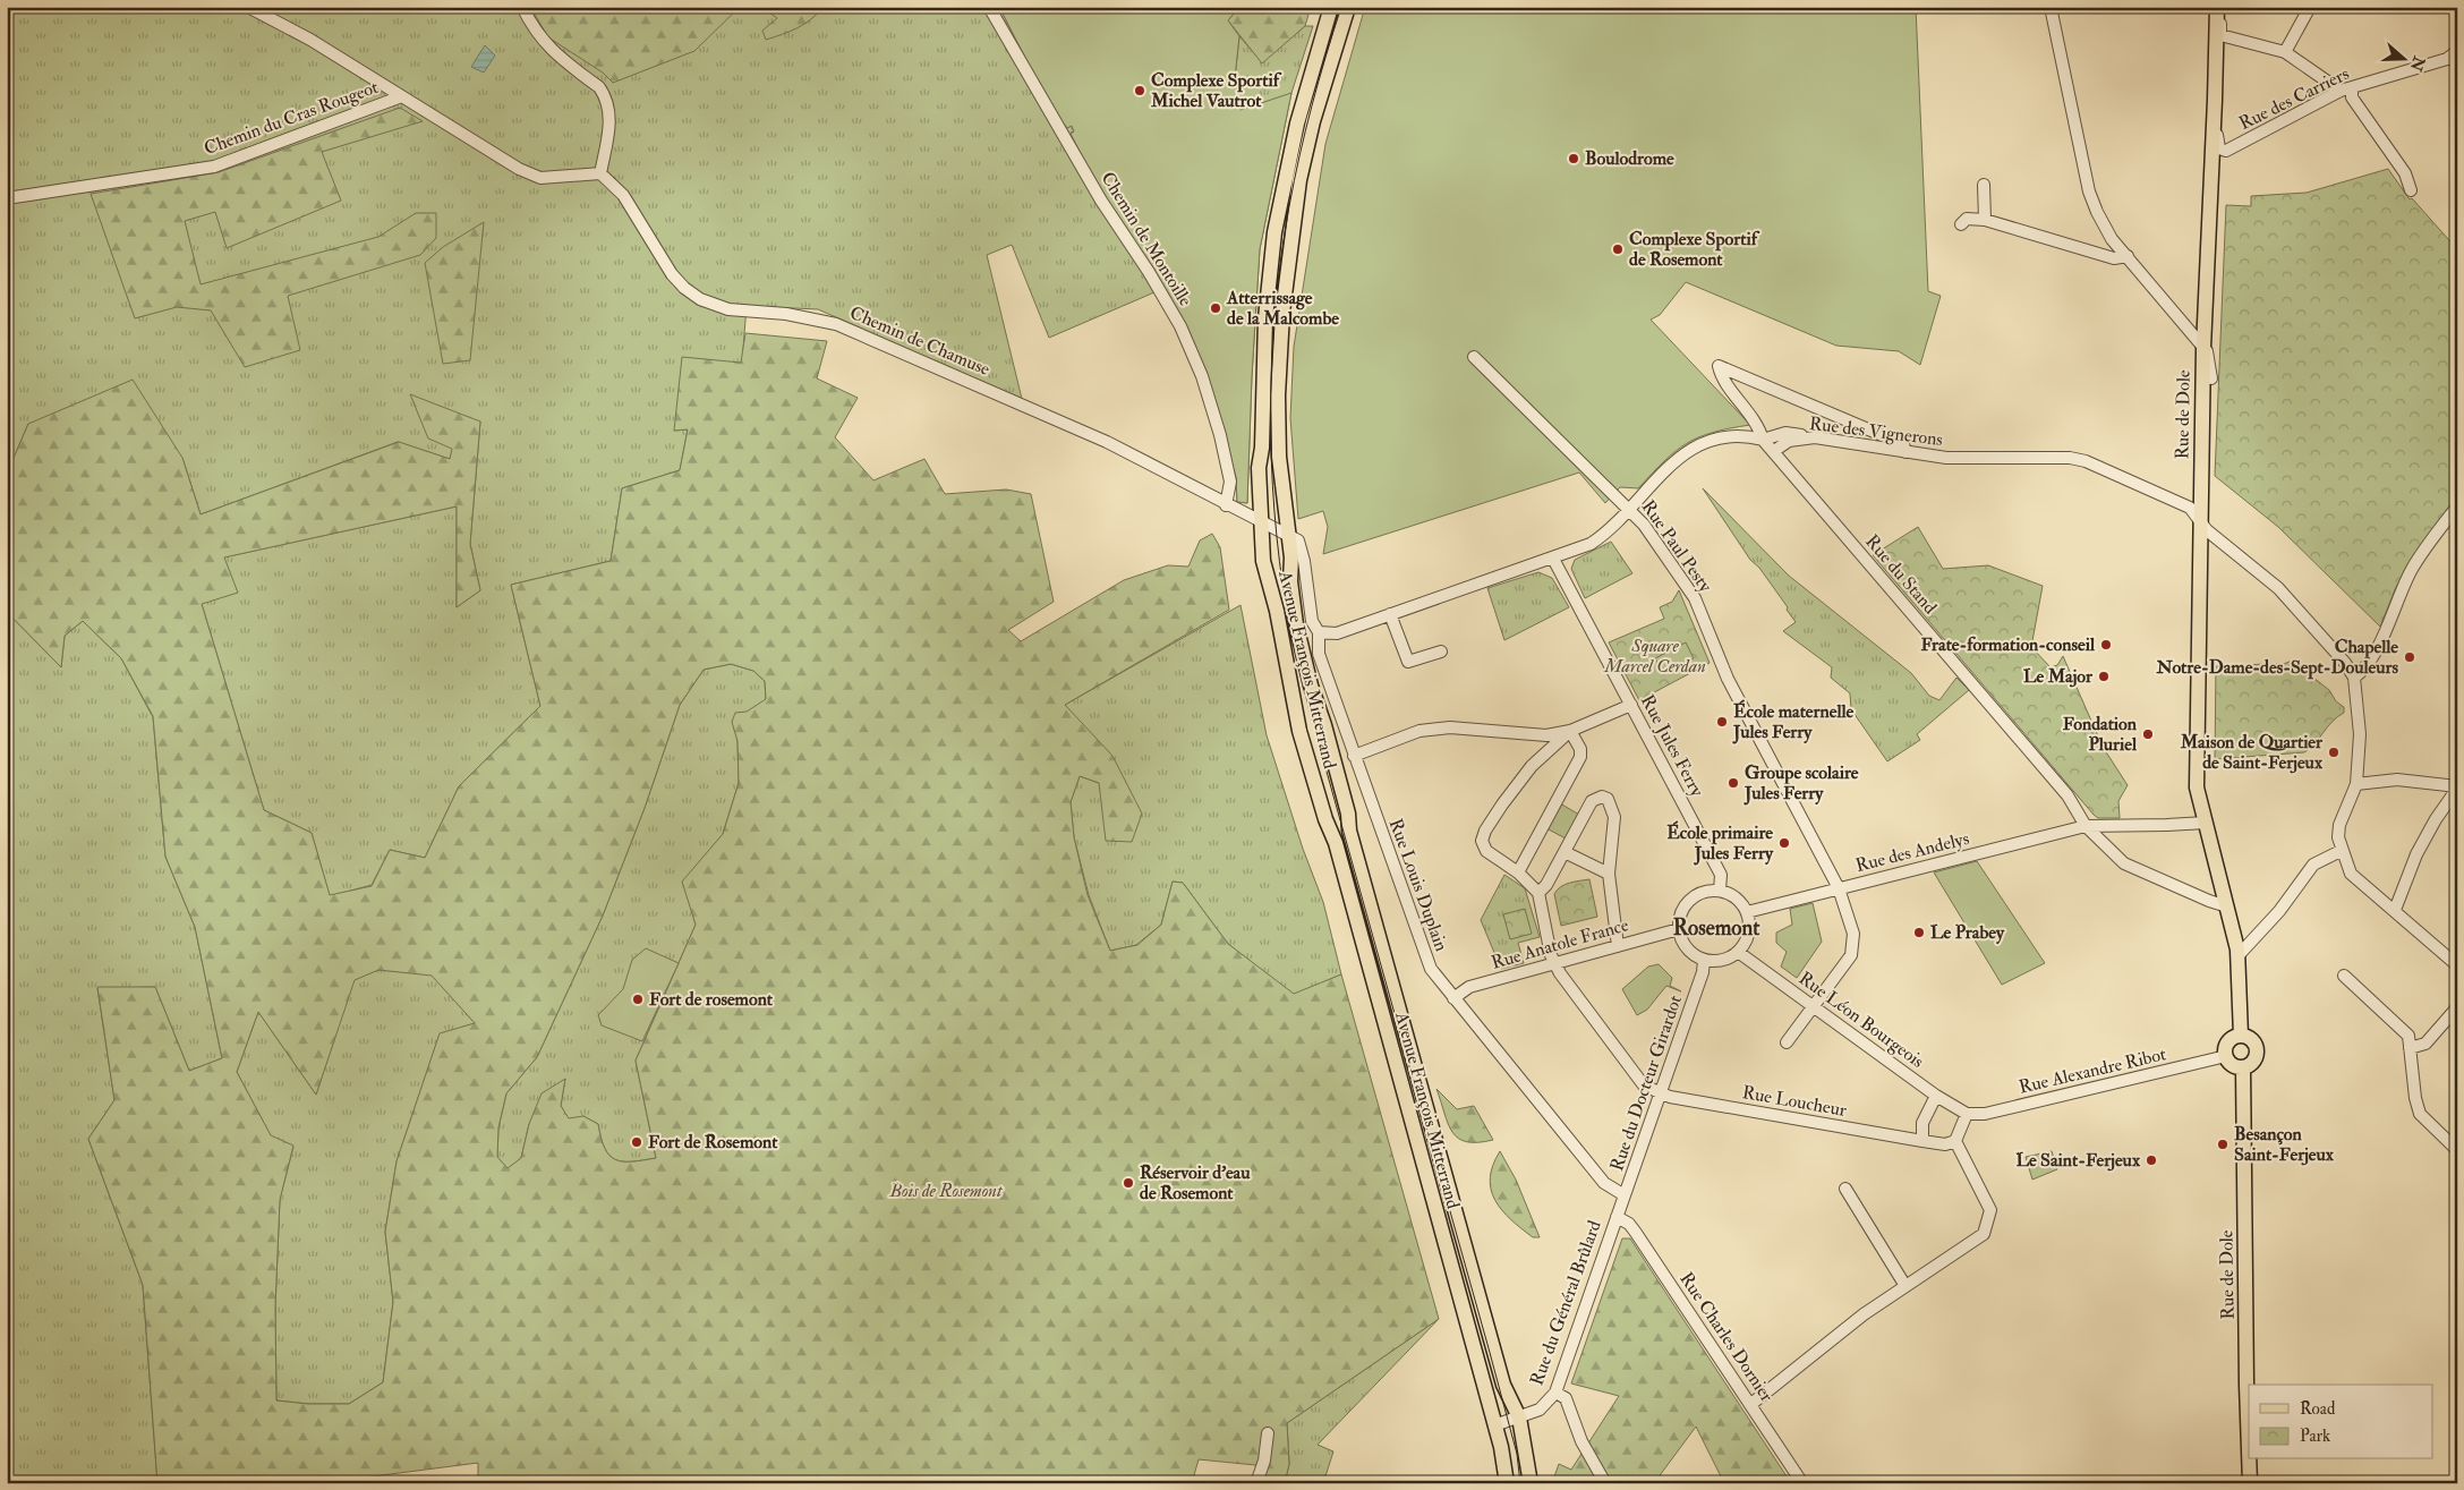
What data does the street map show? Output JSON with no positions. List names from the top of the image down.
{
  "streets": {
    "main road": ["Rue de Dole", "Avenue François Mitterrand"],
    "street": [
      "Rue des Carriers",
      "Chemin du Cras Rougeot",
      "Chemin de Montoille",
      "Chemin de Chamuse",
      "Rue des Vignerons",
      "Rue Paul Pesty",
      "Rue du Stand",
      "Rue Jules Ferry",
      "Rue des Andelys",
      "Rue Louis Duplain",
      "Rue Anatole France",
      "Rue Léon Bourgeois",
      "Rue Alexandre Ribot",
      "Rue du Docteur Girardot",
      "Rue Loucheur",
      "Rue du Général Brûlard",
      "Rue Charles Dornier"
    ]
  },
  "crossings": [
    ["Rue des Carriers", "Rue de Dole"],
    ["Chemin du Cras Rougeot", "Chemin de Chamuse"],
    ["Chemin de Montoille", "Chemin de Chamuse"],
    ["Chemin de Chamuse", "Avenue François Mitterrand"],
    ["Chemin de Chamuse", "Rue Louis Duplain"],
    ["Rue de Dole", "Rue des Vignerons"],
    ["Rue de Dole", "Rue du Stand"],
    ["Rue de Dole", "Rue des Andelys"],
    ["Rue de Dole", "Rue Alexandre Ribot"],
    ["Rue des Vignerons", "Rue du Stand"],
    ["Rue Paul Pesty", "Rue des Andelys"],
    ["Rue Paul Pesty", "Rue Léon Bourgeois"],
    ["Rue du Stand", "Rue des Andelys"],
    ["Avenue François Mitterrand", "Rue Louis Duplain"],
    ["Avenue François Mitterrand", "Rue du Général Brûlard"],
    ["Rue Jules Ferry", "Rue des Andelys"],
    ["Rue Jules Ferry", "Rue Anatole France"],
    ["Rue Jules Ferry", "Rue Léon Bourgeois"],
    ["Rue Jules Ferry", "Rue du Docteur Girardot"],
    ["Rue des Andelys", "Rue Anatole France"],
    ["Rue des Andelys", "Rue Léon Bourgeois"],
    ["Rue des Andelys", "Rue du Docteur Girardot"],
    ["Rue Louis Duplain", "Rue Anatole France"],
    ["Rue Louis Duplain", "Rue du Docteur Girardot"],
    ["Rue Anatole France", "Rue Léon Bourgeois"],
    ["Rue Anatole France", "Rue du Docteur Girardot"],
    ["Rue Léon Bourgeois", "Rue Alexandre Ribot"],
    ["Rue Léon Bourgeois", "Rue du Docteur Girardot"],
    ["Rue du Docteur Girardot", "Rue Loucheur"],
    ["Rue du Docteur Girardot", "Rue du Général Brûlard"],
    ["Rue du Docteur Girardot", "Rue Charles Dornier"],
    ["Rue du Général Brûlard", "Rue Charles Dornier"]
  ],
  "districts": ["Rosemont"],
  "parks": ["Square Marcel Cerdan", "Bois de Rosemont"],
  "places": [
    "Complexe Sportif Michel Vautrot",
    "Boulodrome",
    "Complexe Sportif de Rosemont",
    "Atterrissage de la Malcombe",
    "Frate-formation-conseil",
    "Chapelle Notre-Dame-des-Sept-Douleurs",
    "Le Major",
    "École maternelle Jules Ferry",
    "Fondation Pluriel",
    "Maison de Quartier de Saint-Ferjeux",
    "Groupe scolaire Jules Ferry",
    "École primaire Jules Ferry",
    "Le Prabey",
    "Fort de rosemont",
    "Fort de Rosemont",
    "Besançon Saint-Ferjeux",
    "Le Saint-Ferjeux",
    "Réservoir d'eau de Rosemont"
  ],
  "legend": ["Road", "Park"],
  "north": "right"
}
